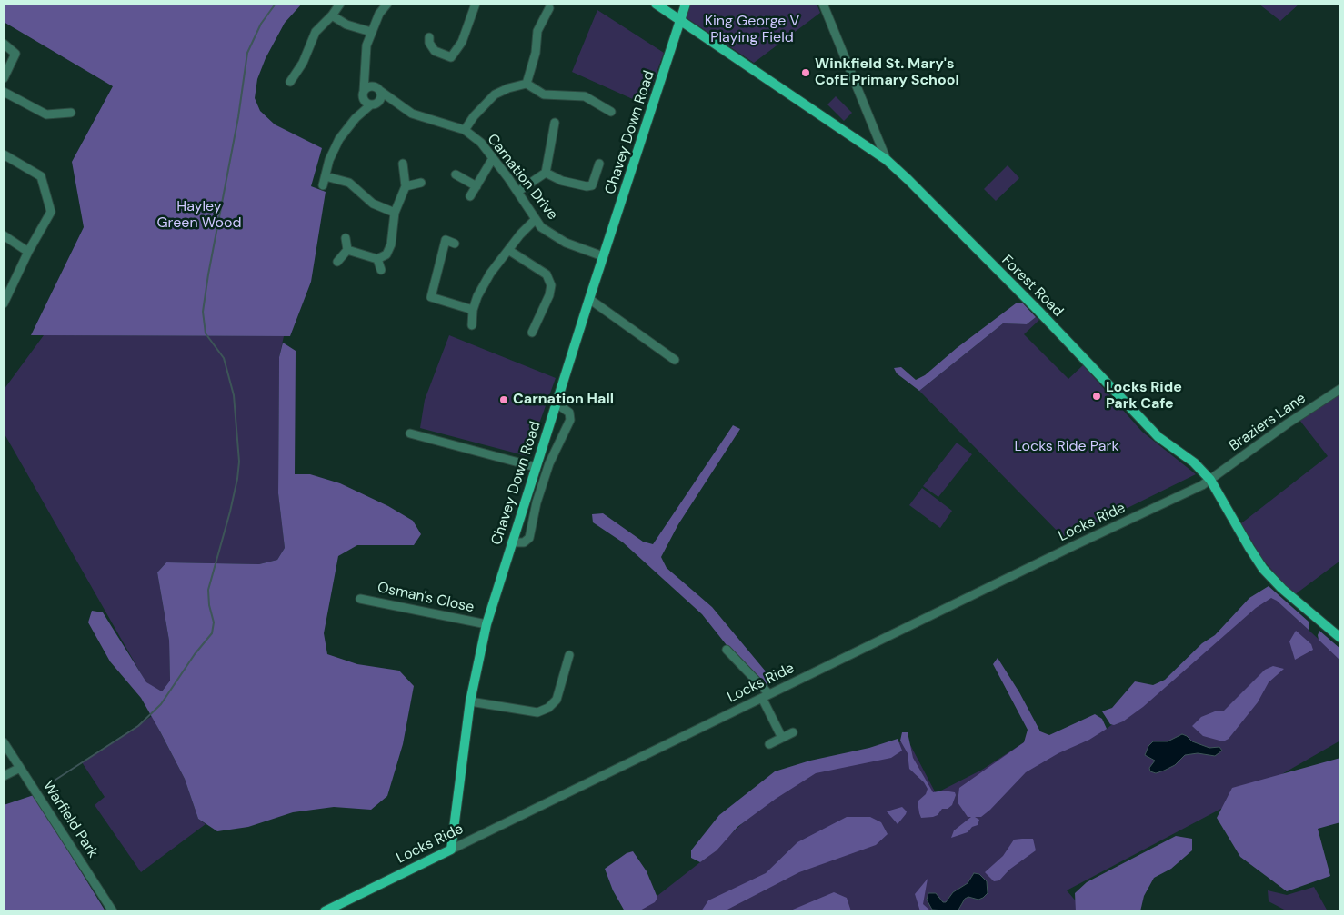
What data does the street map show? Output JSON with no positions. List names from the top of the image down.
{
  "streets": {
    "main road": ["Chavey Down Road", "Forest Road", "Locks Ride"],
    "street": [
      "Carnation Drive",
      "Braziers Lane",
      "Osman's Close",
      "Warfield Park"
    ]
  },
  "crossings": [
    ["Chavey Down Road", "Carnation Drive"],
    ["Chavey Down Road", "Forest Road"],
    ["Chavey Down Road", "Locks Ride"],
    ["Chavey Down Road", "Osman's Close"],
    ["Forest Road", "Braziers Lane"],
    ["Forest Road", "Locks Ride"],
    ["Braziers Lane", "Locks Ride"]
  ],
  "parks": ["King George V Playing Field", "Hayley Green Wood", "Locks Ride Park"],
  "places": ["Winkfield St. Mary's CofE Primary School", "Locks Ride Park Cafe", "Carnation Hall"]
}
